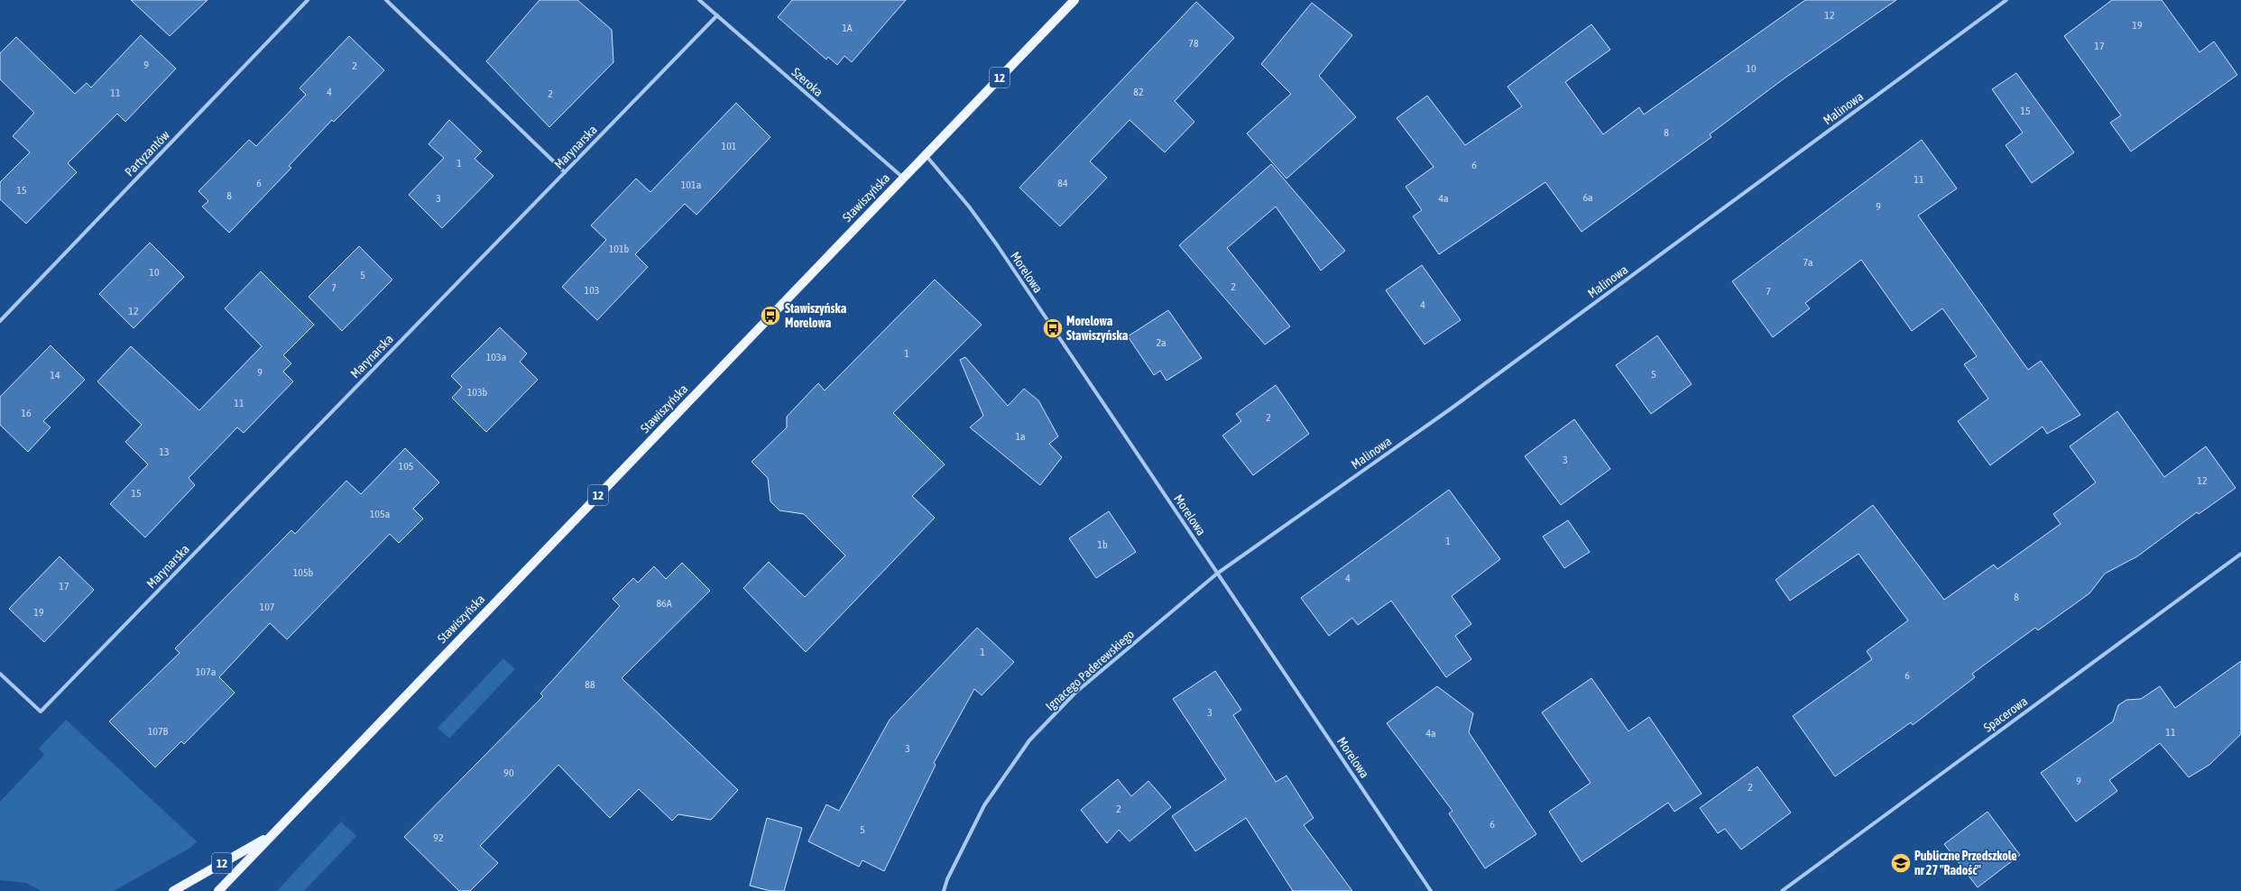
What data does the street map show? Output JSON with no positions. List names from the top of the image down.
{
  "streets": {
    "main road": ["12", "Stawiszyńska"],
    "street": [
      "Szeroka",
      "Malinowa",
      "Marynarska",
      "Partyzantów",
      "Morelowa",
      "Ignacego Paderewskiego",
      "Spacerowa"
    ]
  },
  "crossings": [
    ["12", "Stawiszyńska"],
    ["Szeroka", "Marynarska"],
    ["Szeroka", "Stawiszyńska"],
    ["Malinowa", "Morelowa"],
    ["Malinowa", "Ignacego Paderewskiego"],
    ["Stawiszyńska", "Morelowa"],
    ["Morelowa", "Ignacego Paderewskiego"]
  ],
  "places": {
    "bus stop": ["Stawiszyńska Morelowa", "Morelowa Stawiszyńska"],
    "school or university": ["Publiczne Przedszkole nr 27 \"Radość\""]
  },
  "house_numbers": [
    "12",
    "19",
    "1A",
    "78",
    "17",
    "9",
    "2",
    "10",
    "4",
    "82",
    "11",
    "2",
    "15",
    "8",
    "101",
    "1",
    "6",
    "11",
    "6",
    "84",
    "101a",
    "15",
    "8",
    "6a",
    "3",
    "4a",
    "9",
    "101b",
    "7a",
    "10",
    "5",
    "2",
    "7",
    "103",
    "7",
    "4",
    "12",
    "2a",
    "1",
    "103a",
    "9",
    "5",
    "14",
    "103b",
    "11",
    "16",
    "2",
    "1a",
    "13",
    "3",
    "105",
    "12",
    "15",
    "105a",
    "1",
    "1b",
    "105b",
    "4",
    "17",
    "8",
    "86A",
    "107",
    "19",
    "1",
    "107a",
    "6",
    "88",
    "3",
    "107B",
    "11",
    "4a",
    "3",
    "90",
    "9",
    "2",
    "2",
    "6",
    "5",
    "92"
  ]
}
